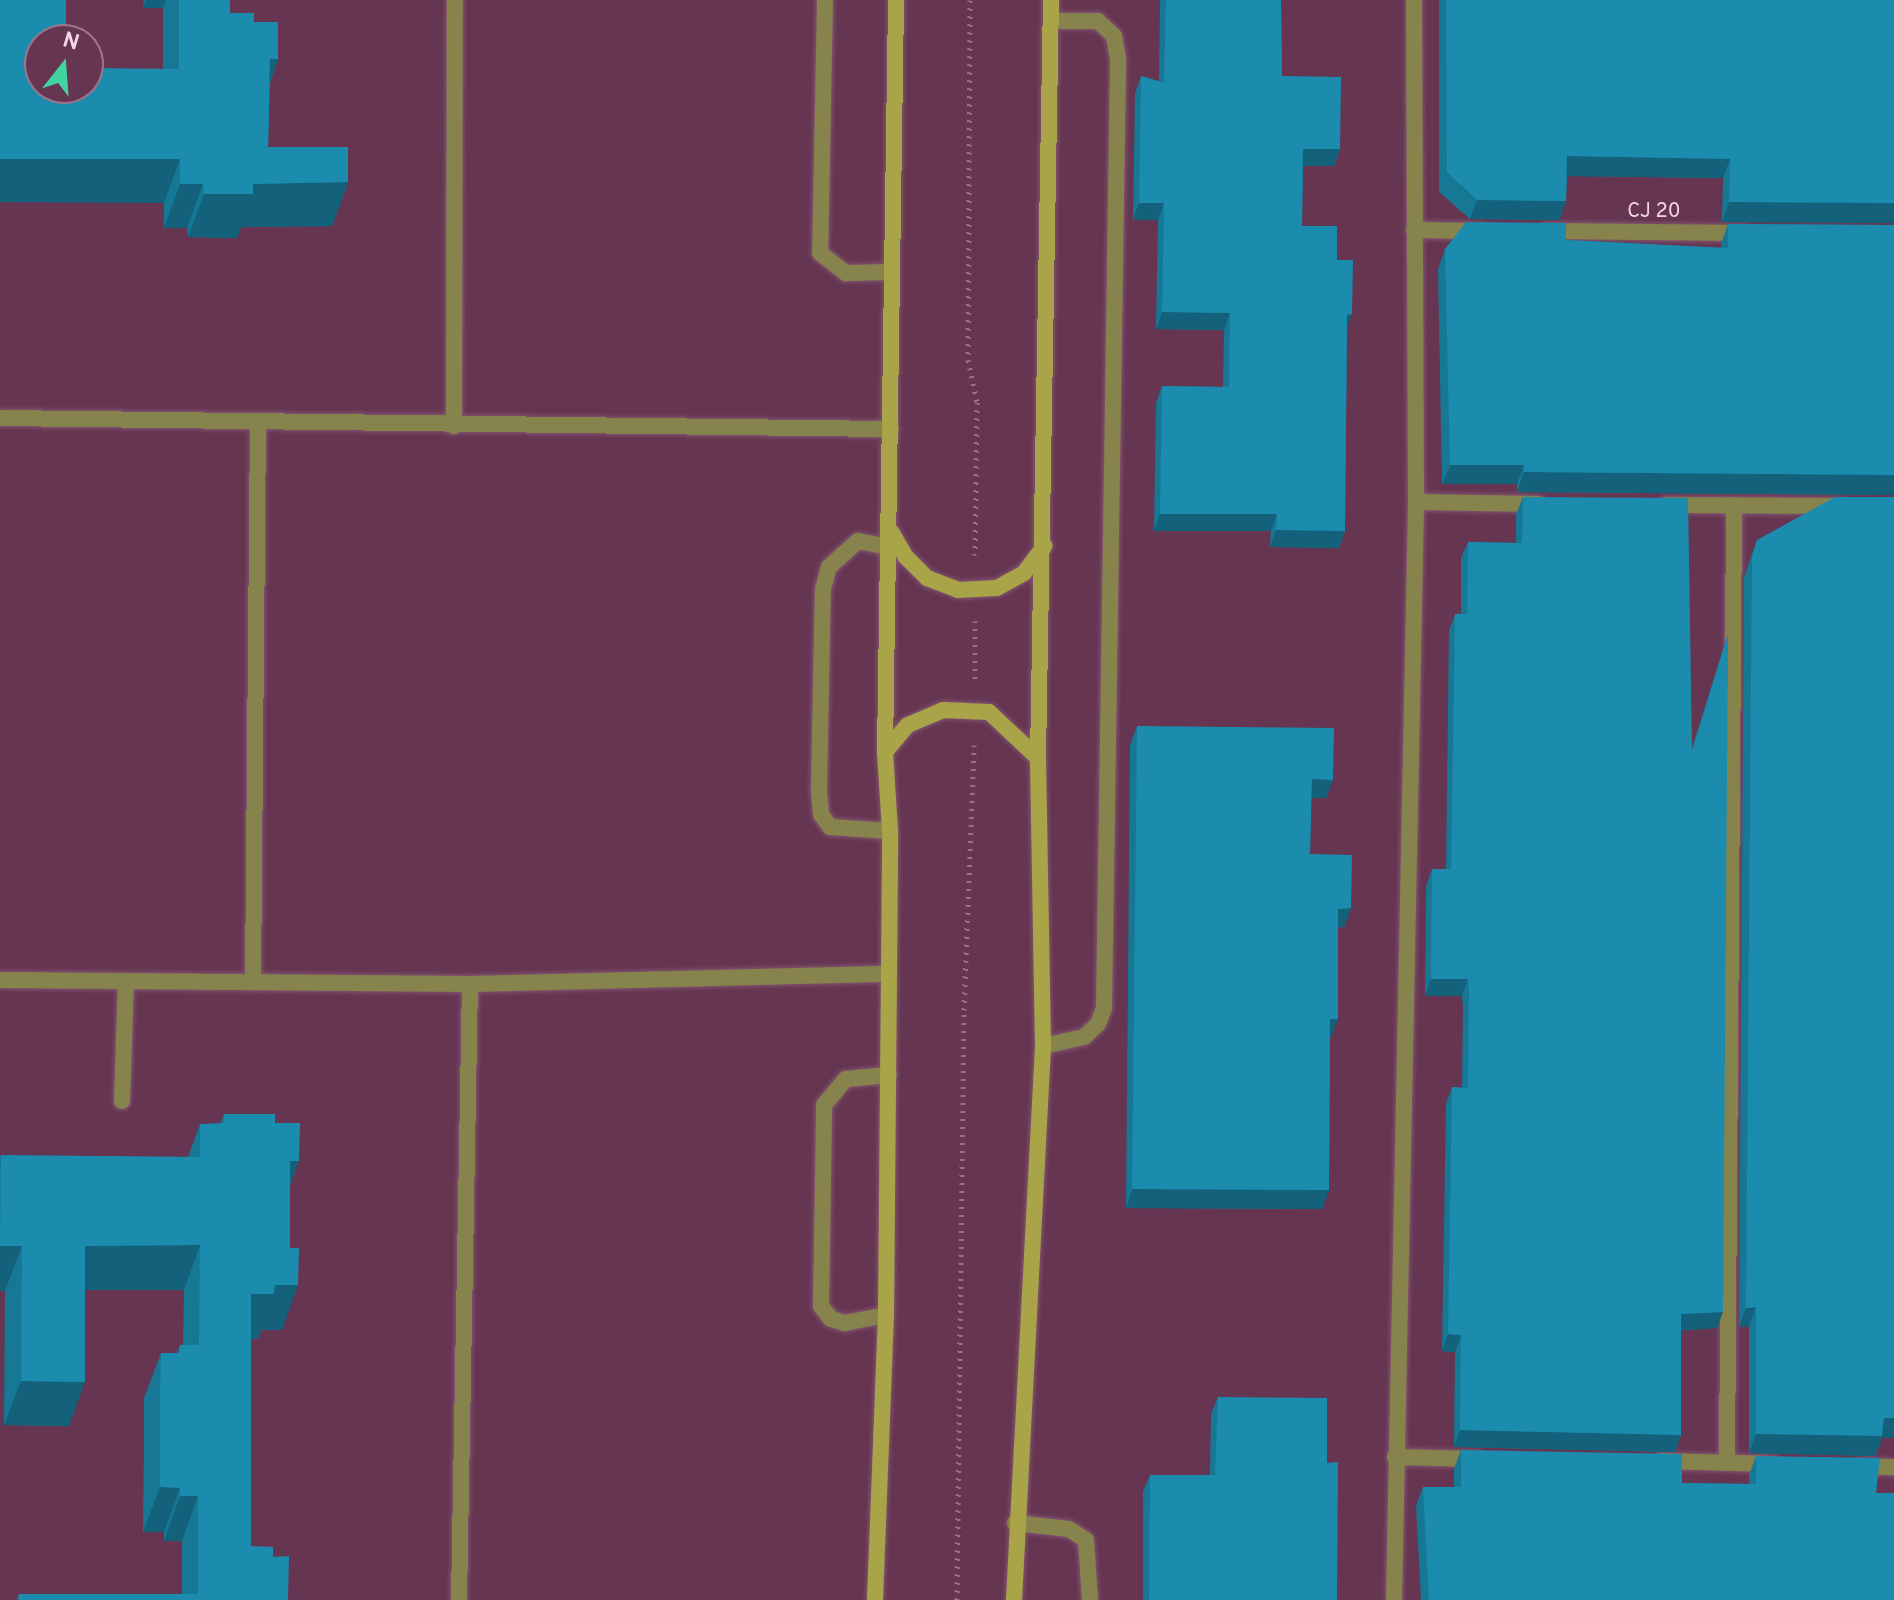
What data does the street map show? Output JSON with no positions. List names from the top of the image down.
{
  "streets": {
    "street": ["CJ 20"]
  },
  "north": "top"
}
